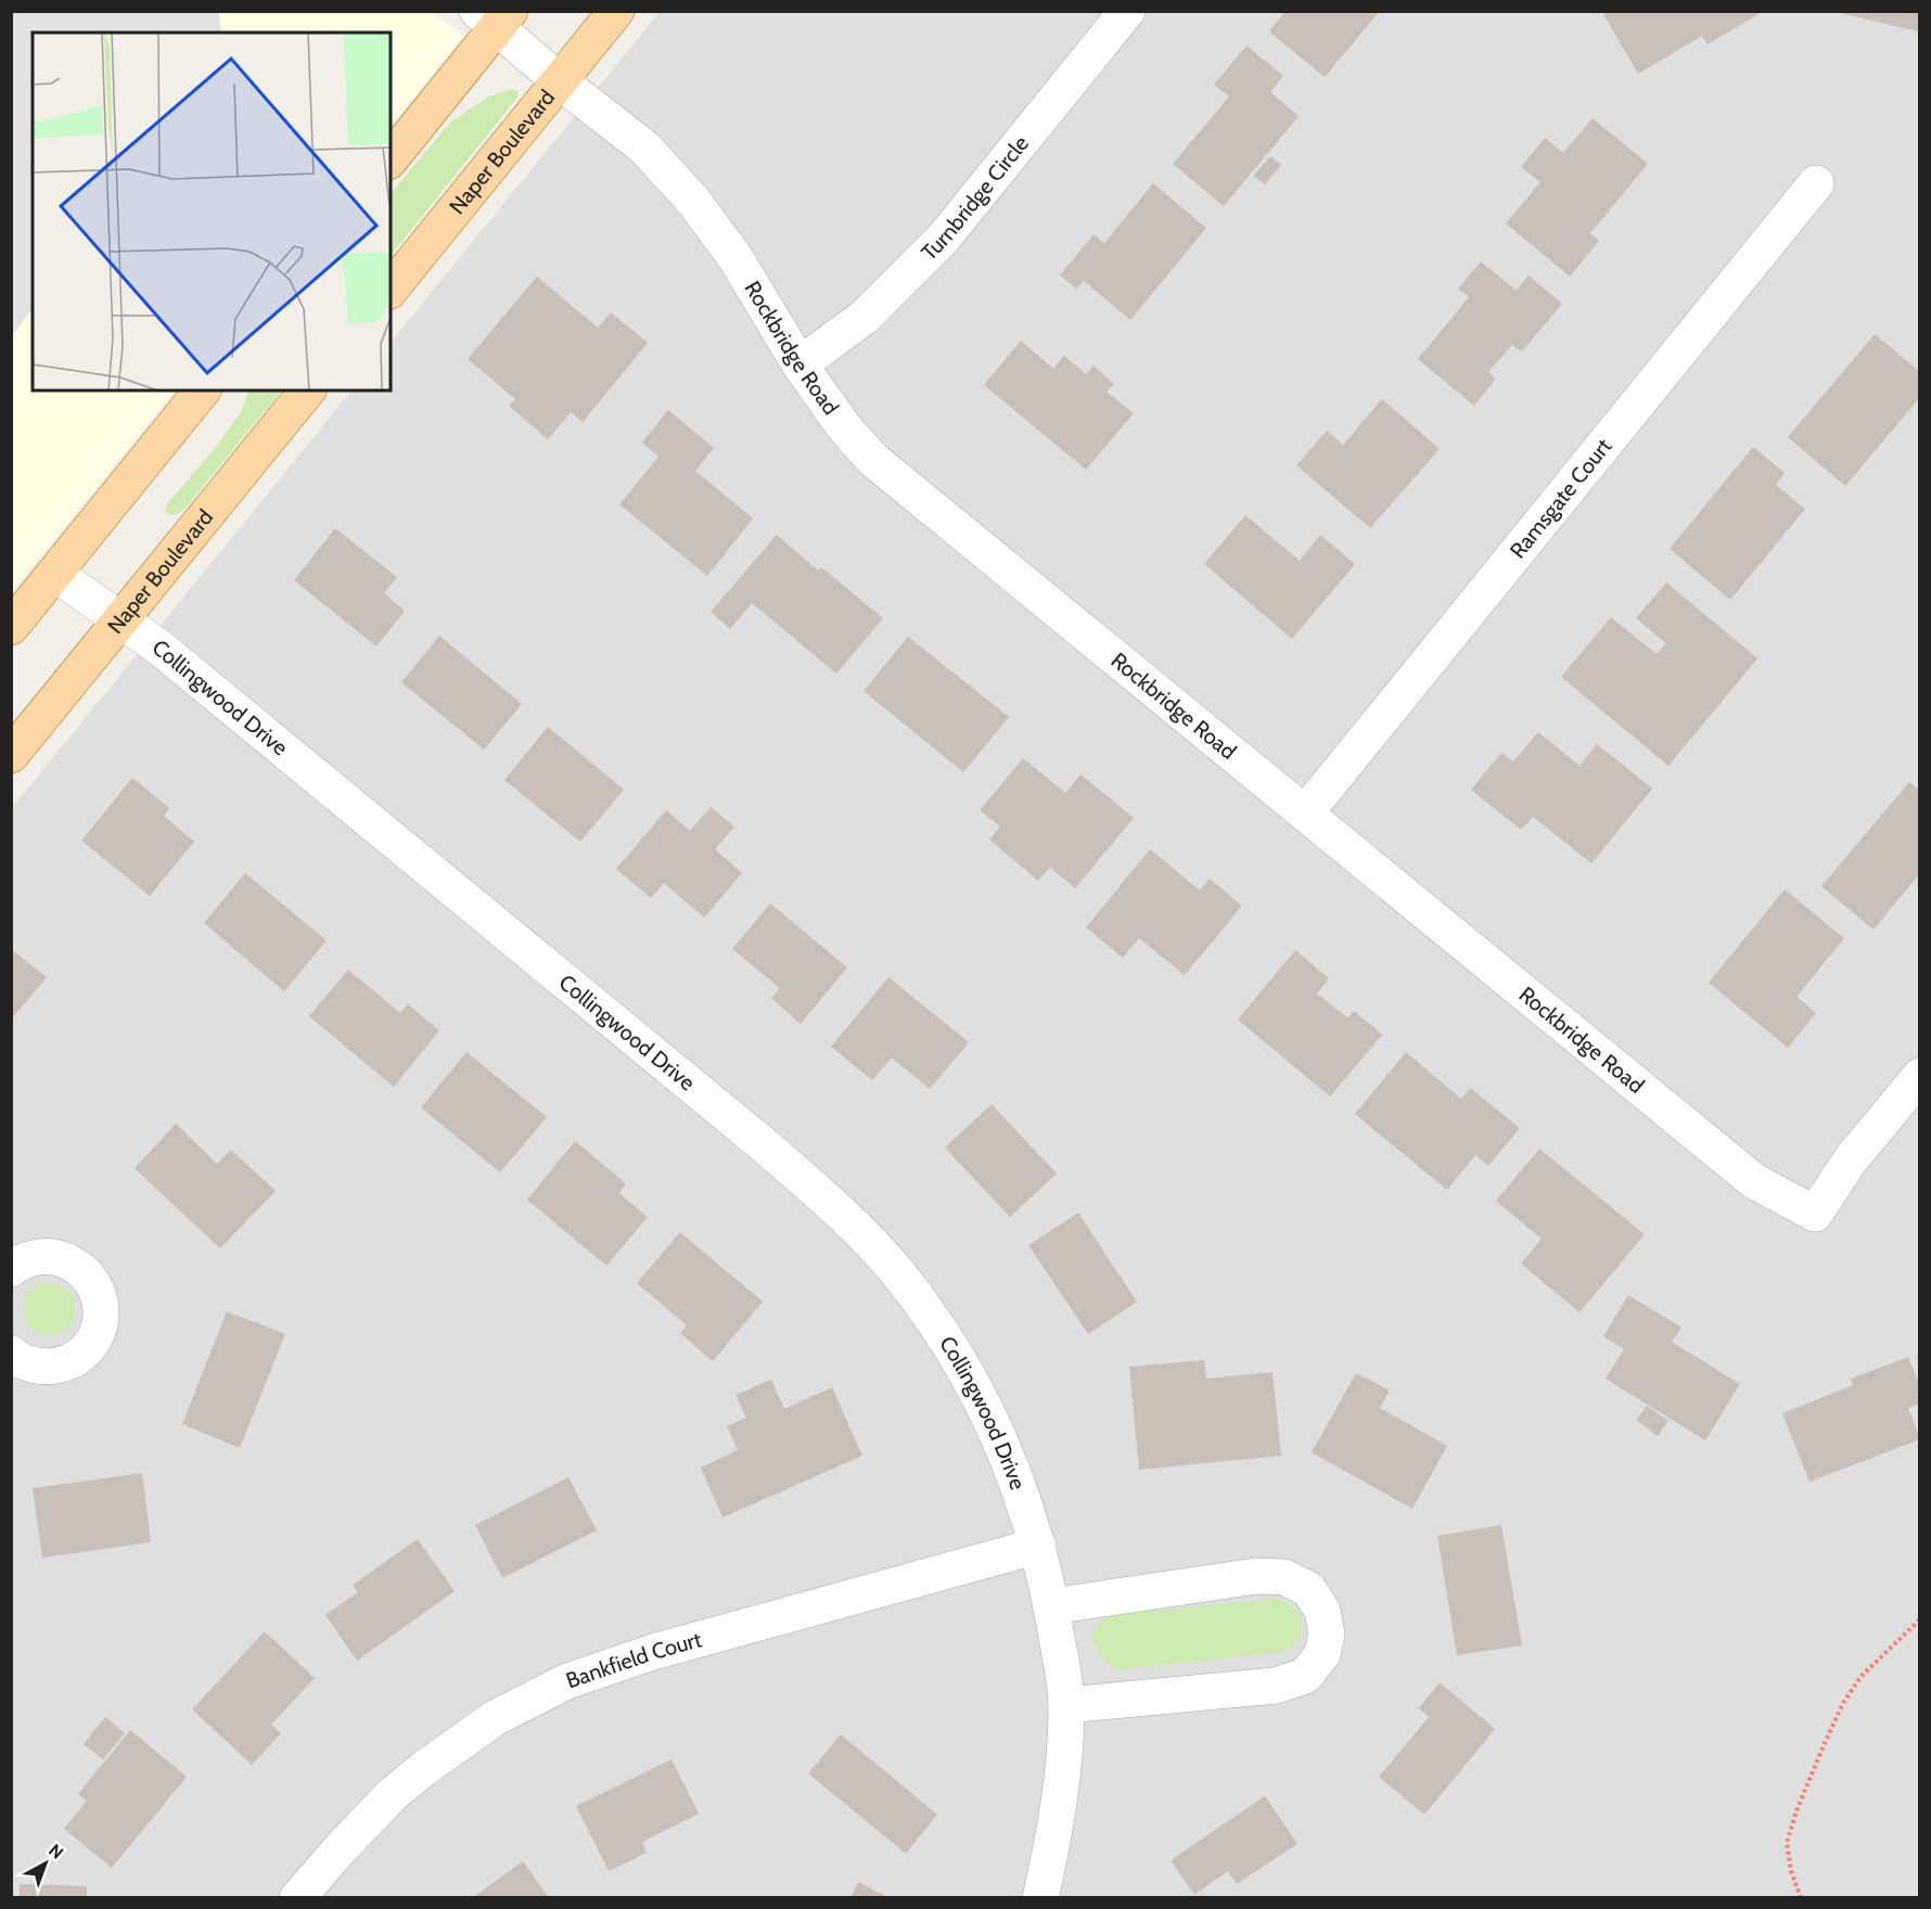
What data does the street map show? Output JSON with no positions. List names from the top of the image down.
{
  "streets": {
    "main road": ["Naper Boulevard"],
    "street": [
      "Turnbridge Circle",
      "Rockbridge Road",
      "Ramsgate Court",
      "Collingwood Drive",
      "Bankfield Court"
    ]
  },
  "crossings": [
    ["Naper Boulevard", "Rockbridge Road"],
    ["Naper Boulevard", "Collingwood Drive"],
    ["Turnbridge Circle", "Rockbridge Road"],
    ["Rockbridge Road", "Ramsgate Court"],
    ["Collingwood Drive", "Bankfield Court"]
  ],
  "north": "top right"
}
